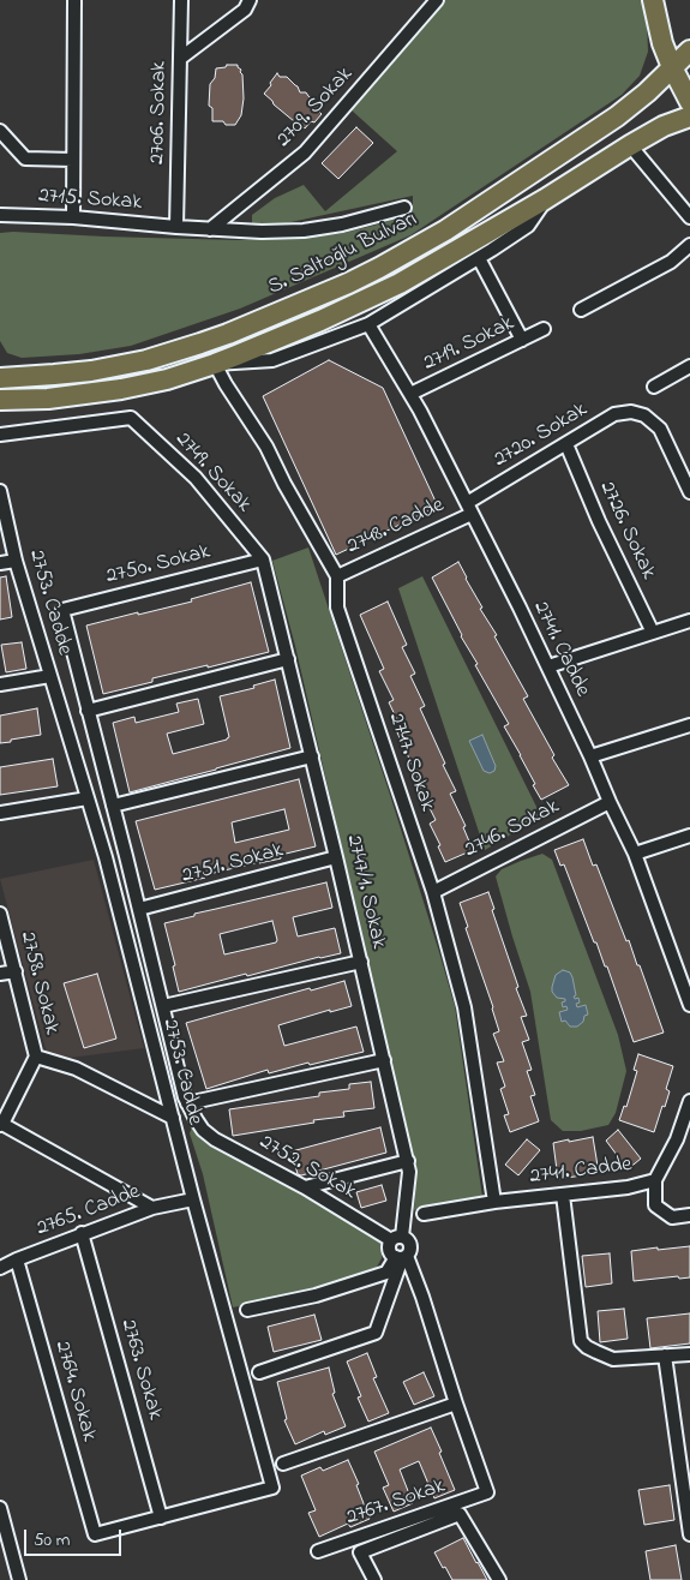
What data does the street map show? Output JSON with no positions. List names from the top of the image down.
{
  "streets": {
    "main road": ["S. Saltoğlu Bulvarı"],
    "street": [
      "2709. Sokak",
      "2706. Sokak",
      "2715. Sokak",
      "2719. Sokak",
      "2720. Sokak",
      "2749. Sokak",
      "2748. Cadde",
      "2726. Sokak",
      "2750. Sokak",
      "2753. Cadde",
      "2741. Cadde",
      "2747. Sokak",
      "2746. Sokak",
      "2751. Sokak",
      "2747/1. Sokak",
      "2758. Sokak",
      "2752. Sokak",
      "2765. Cadde",
      "2763. Sokak",
      "2764. Sokak",
      "2767. Sokak"
    ]
  },
  "crossings": [
    ["2709. Sokak", "2715. Sokak"],
    ["2706. Sokak", "2715. Sokak"],
    ["2719. Sokak", "2741. Cadde"],
    ["2720. Sokak", "2748. Cadde"],
    ["2720. Sokak", "2726. Sokak"],
    ["2720. Sokak", "2741. Cadde"],
    ["2749. Sokak", "2750. Sokak"],
    ["2749. Sokak", "2747/1. Sokak"],
    ["2748. Cadde", "2741. Cadde"],
    ["2748. Cadde", "2747. Sokak"],
    ["2750. Sokak", "2747/1. Sokak"],
    ["2753. Cadde", "2765. Cadde"],
    ["2753. Cadde", "2763. Sokak"],
    ["2753. Cadde", "2764. Sokak"],
    ["2741. Cadde", "2747. Sokak"],
    ["2741. Cadde", "2746. Sokak"],
    ["2747. Sokak", "2746. Sokak"],
    ["2751. Sokak", "2747/1. Sokak"],
    ["2747/1. Sokak", "2752. Sokak"],
    ["2765. Cadde", "2763. Sokak"],
    ["2765. Cadde", "2764. Sokak"]
  ],
  "scale_bar": "50 m"
}
